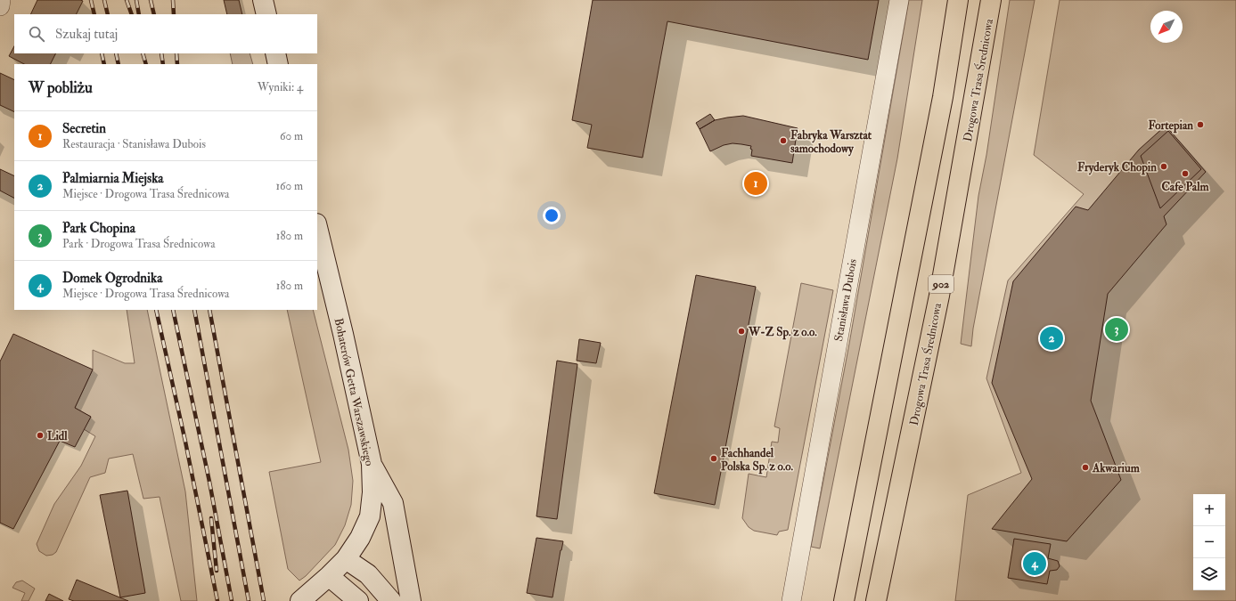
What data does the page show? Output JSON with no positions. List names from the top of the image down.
{
  "streets": {
    "main road": ["Drogowa Trasa Średnicowa", "902", "Bohaterów Getta Warszawskiego"],
    "street": ["Stanisława Dubois"]
  },
  "places": [
    "Fortepian",
    "Fabryka Warsztat samochodowy",
    "Fryderyk Chopin",
    "Cafe Palm",
    "W-Z Sp. z o.o.",
    "Lidl",
    "Fachhandel Polska Sp. z o.o.",
    "Akwarium"
  ],
  "north": "bottom left",
  "page": {
    "search": "Szukaj tutaj",
    "heading": ["W pobliżu", "Wyniki: 4"],
    "list": [
      {
        "mark": "1",
        "name": "Secretin",
        "note": "Restauracja · Stanisława Dubois",
        "value": "60 m"
      },
      {
        "mark": "2",
        "name": "Palmiarnia Miejska",
        "note": "Miejsce · Drogowa Trasa Średnicowa",
        "value": "160 m"
      },
      {
        "mark": "3",
        "name": "Park Chopina",
        "note": "Park · Drogowa Trasa Średnicowa",
        "value": "180 m"
      },
      {
        "mark": "4",
        "name": "Domek Ogrodnika",
        "note": "Miejsce · Drogowa Trasa Średnicowa",
        "value": "180 m"
      }
    ],
    "pins": [
      "1",
      "3",
      "2",
      "4"
    ],
    "map_buttons": ["+", "−"]
  }
}
